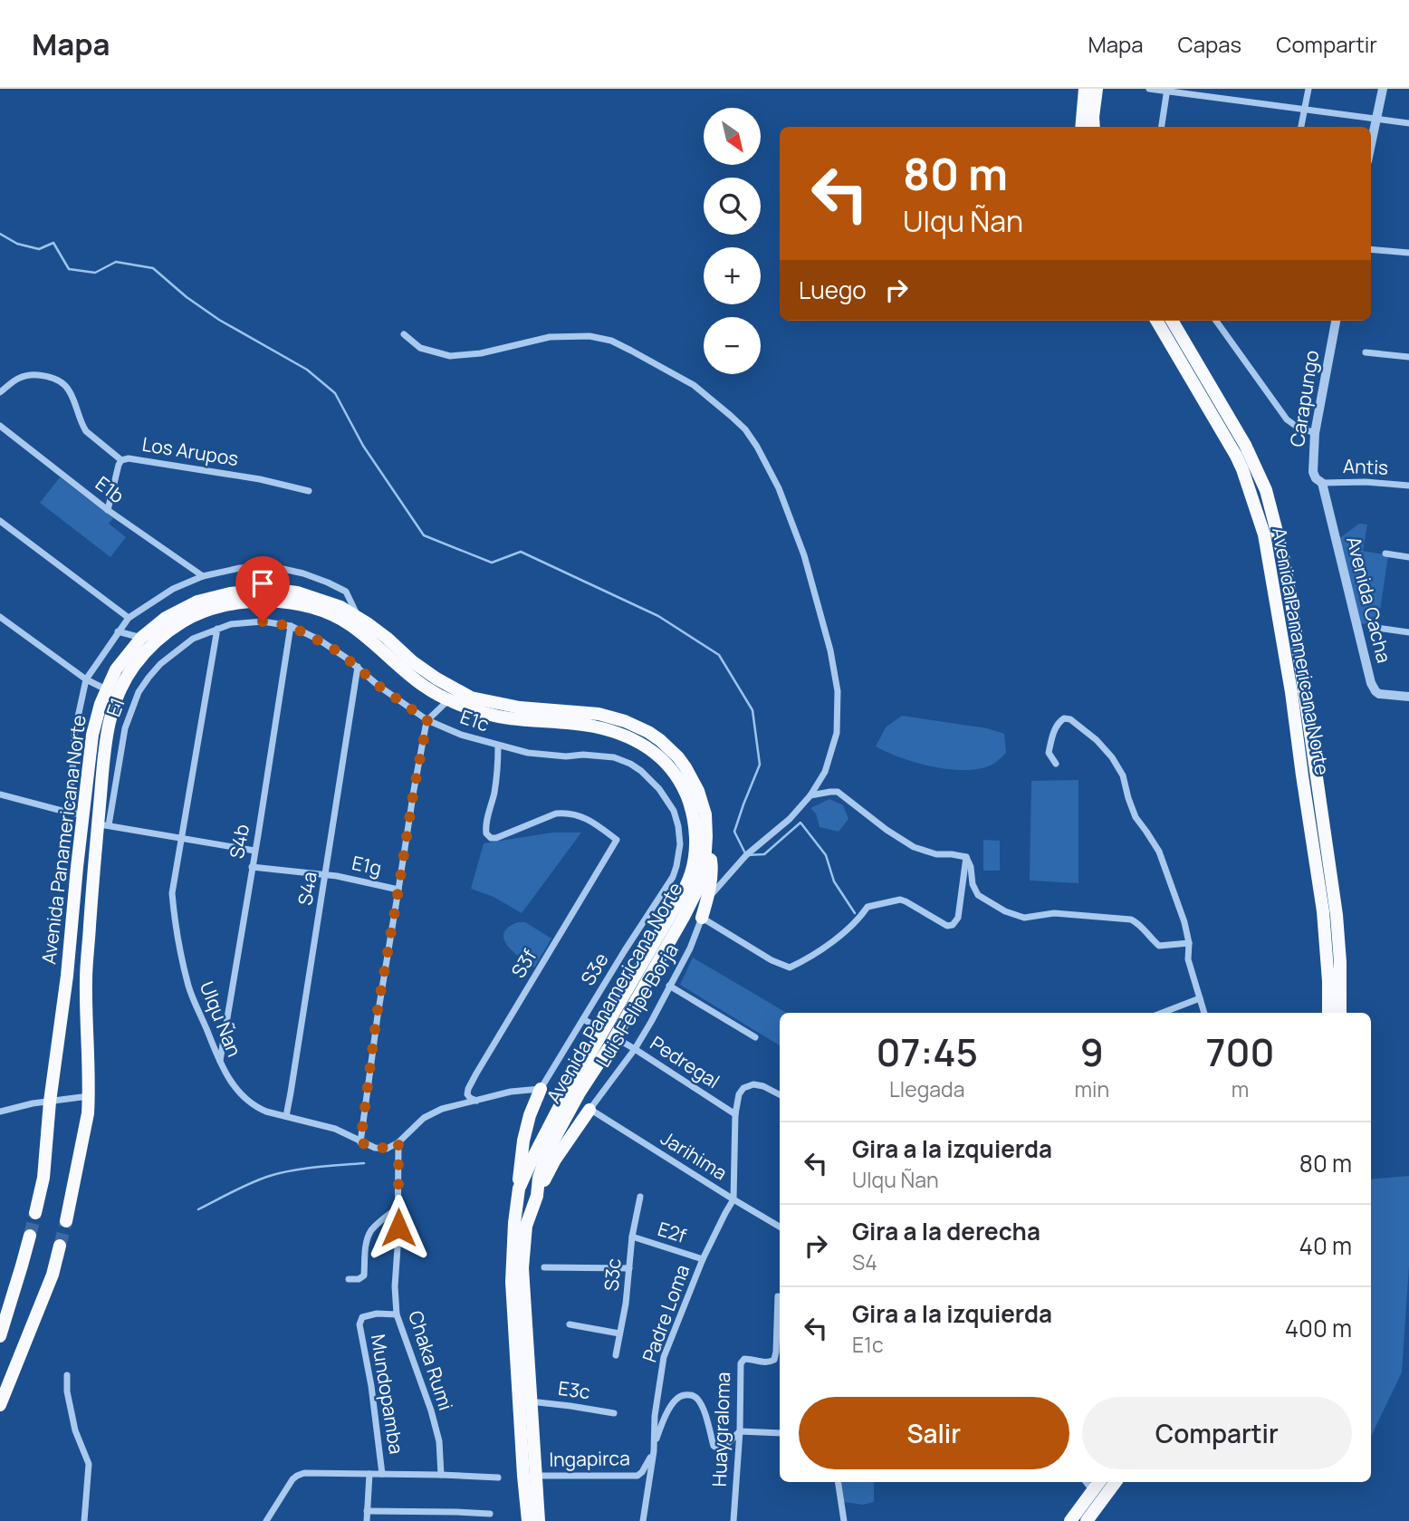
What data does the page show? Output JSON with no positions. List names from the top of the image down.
{
  "streets": {
    "highway": ["Avenida Panamericana Norte"],
    "street": [
      "Carapungo",
      "Los Arupos",
      "Antis",
      "E1b",
      "Avenida Cacha",
      "E1",
      "E1c",
      "S4b",
      "E1g",
      "S4a",
      "S3f",
      "S3e",
      "Luis Felipe Borja",
      "Ulqu Ñan",
      "Pedregal",
      "Jarihima",
      "E2f",
      "S3c",
      "Padre Loma",
      "Chaka Rumi",
      "E3c",
      "Mundopamba",
      "Huaygraloma",
      "Ingapirca"
    ]
  },
  "crossings": [
    ["Carapungo", "Antis"],
    ["Carapungo", "Avenida Cacha"],
    ["Antis", "Avenida Cacha"],
    ["Avenida Panamericana Norte", "E1"],
    ["Avenida Panamericana Norte", "E3c"],
    ["Avenida Panamericana Norte", "Ingapirca"],
    ["E1", "E1c"],
    ["E1", "Ulqu Ñan"],
    ["E1c", "S4b"],
    ["E1c", "S4a"],
    ["E1c", "S3f"],
    ["E1c", "S3e"],
    ["E1c", "Ulqu Ñan"],
    ["S4b", "E1g"],
    ["S4b", "Ulqu Ñan"],
    ["E1g", "S4a"],
    ["S4a", "Ulqu Ñan"],
    ["S3e", "Pedregal"],
    ["Luis Felipe Borja", "Pedregal"],
    ["Luis Felipe Borja", "Jarihima"],
    ["Ulqu Ñan", "Chaka Rumi"],
    ["Jarihima", "Padre Loma"],
    ["E2f", "S3c"],
    ["E2f", "Padre Loma"],
    ["Padre Loma", "Ingapirca"],
    ["Chaka Rumi", "Mundopamba"],
    ["Huaygraloma", "Ingapirca"]
  ],
  "north": "bottom right",
  "page": {
    "header": "Mapa",
    "nav": ["Mapa", "Capas", "Compartir"],
    "map_buttons": ["+", "−"],
    "turn": ["80 m", "Ulqu Ñan"],
    "then": "Luego",
    "eta": [
      "07:45",
      "Llegada",
      "9",
      "min",
      "700",
      "m"
    ],
    "list": [
      {
        "name": "Gira a la izquierda",
        "note": "Ulqu Ñan",
        "value": "80 m"
      },
      {
        "name": "Gira a la derecha",
        "note": "S4",
        "value": "40 m"
      },
      {
        "name": "Gira a la izquierda",
        "note": "E1c",
        "value": "400 m"
      }
    ],
    "buttons": ["Salir", "Compartir"]
  }
}
